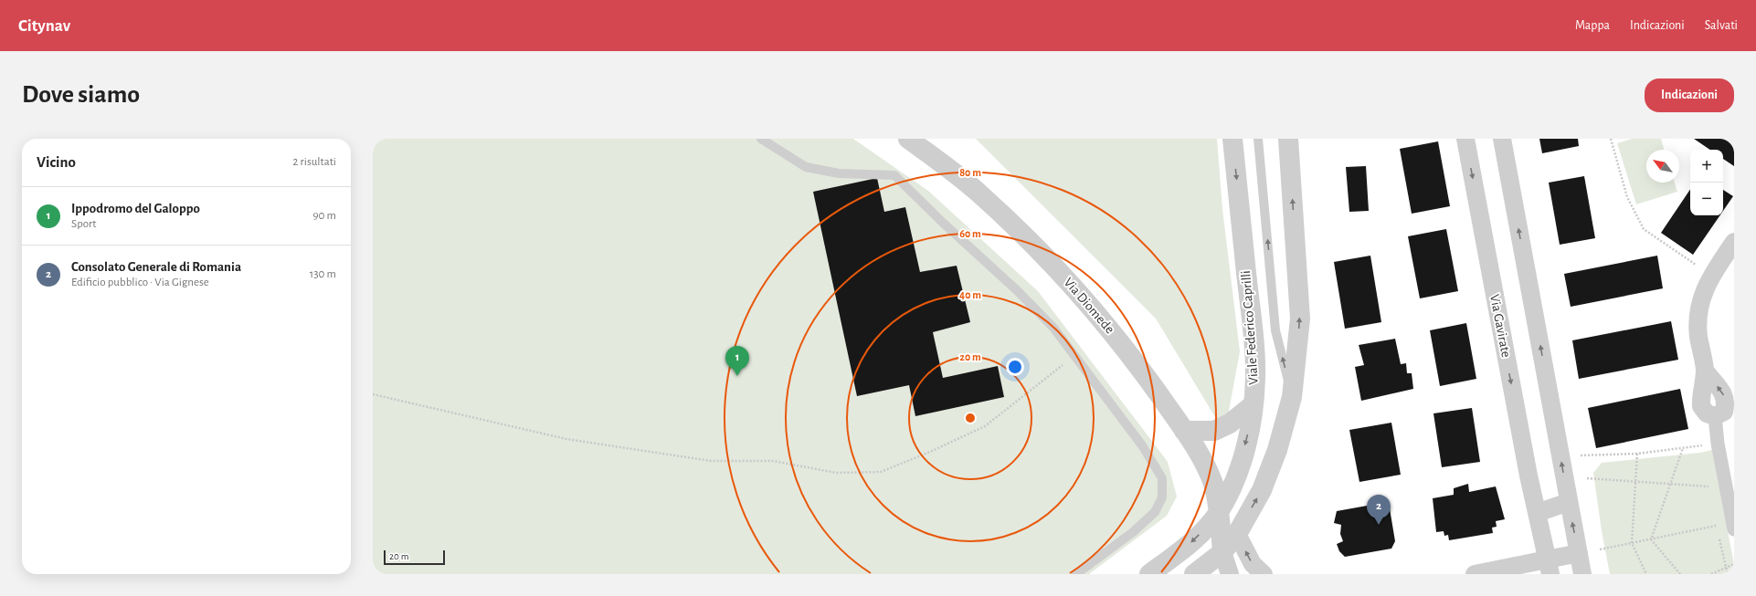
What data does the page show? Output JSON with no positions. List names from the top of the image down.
{
  "streets": {
    "street": ["Via Diomede", "Via Gavirate", "Viale Federico Caprilli"]
  },
  "crossings": [
    ["Via Diomede", "Viale Federico Caprilli"]
  ],
  "scale_bar": "20 m",
  "north": "top left",
  "page": {
    "header": "Citynav",
    "nav": ["Mappa", "Indicazioni", "Salvati"],
    "buttons": "Indicazioni",
    "title": "Dove siamo",
    "heading": ["Vicino", "2 risultati"],
    "map_buttons": ["+", "−"],
    "list": [
      {
        "mark": "1",
        "name": "Ippodromo del Galoppo",
        "note": "Sport",
        "value": "90 m"
      },
      {
        "mark": "2",
        "name": "Consolato Generale di Romania",
        "note": "Edificio pubblico · Via Gignese",
        "value": "130 m"
      }
    ],
    "pins": ["1", "2"],
    "scale": "20 m"
  },
  "rings": [
    "80 m",
    "60 m",
    "40 m",
    "20 m"
  ]
}
